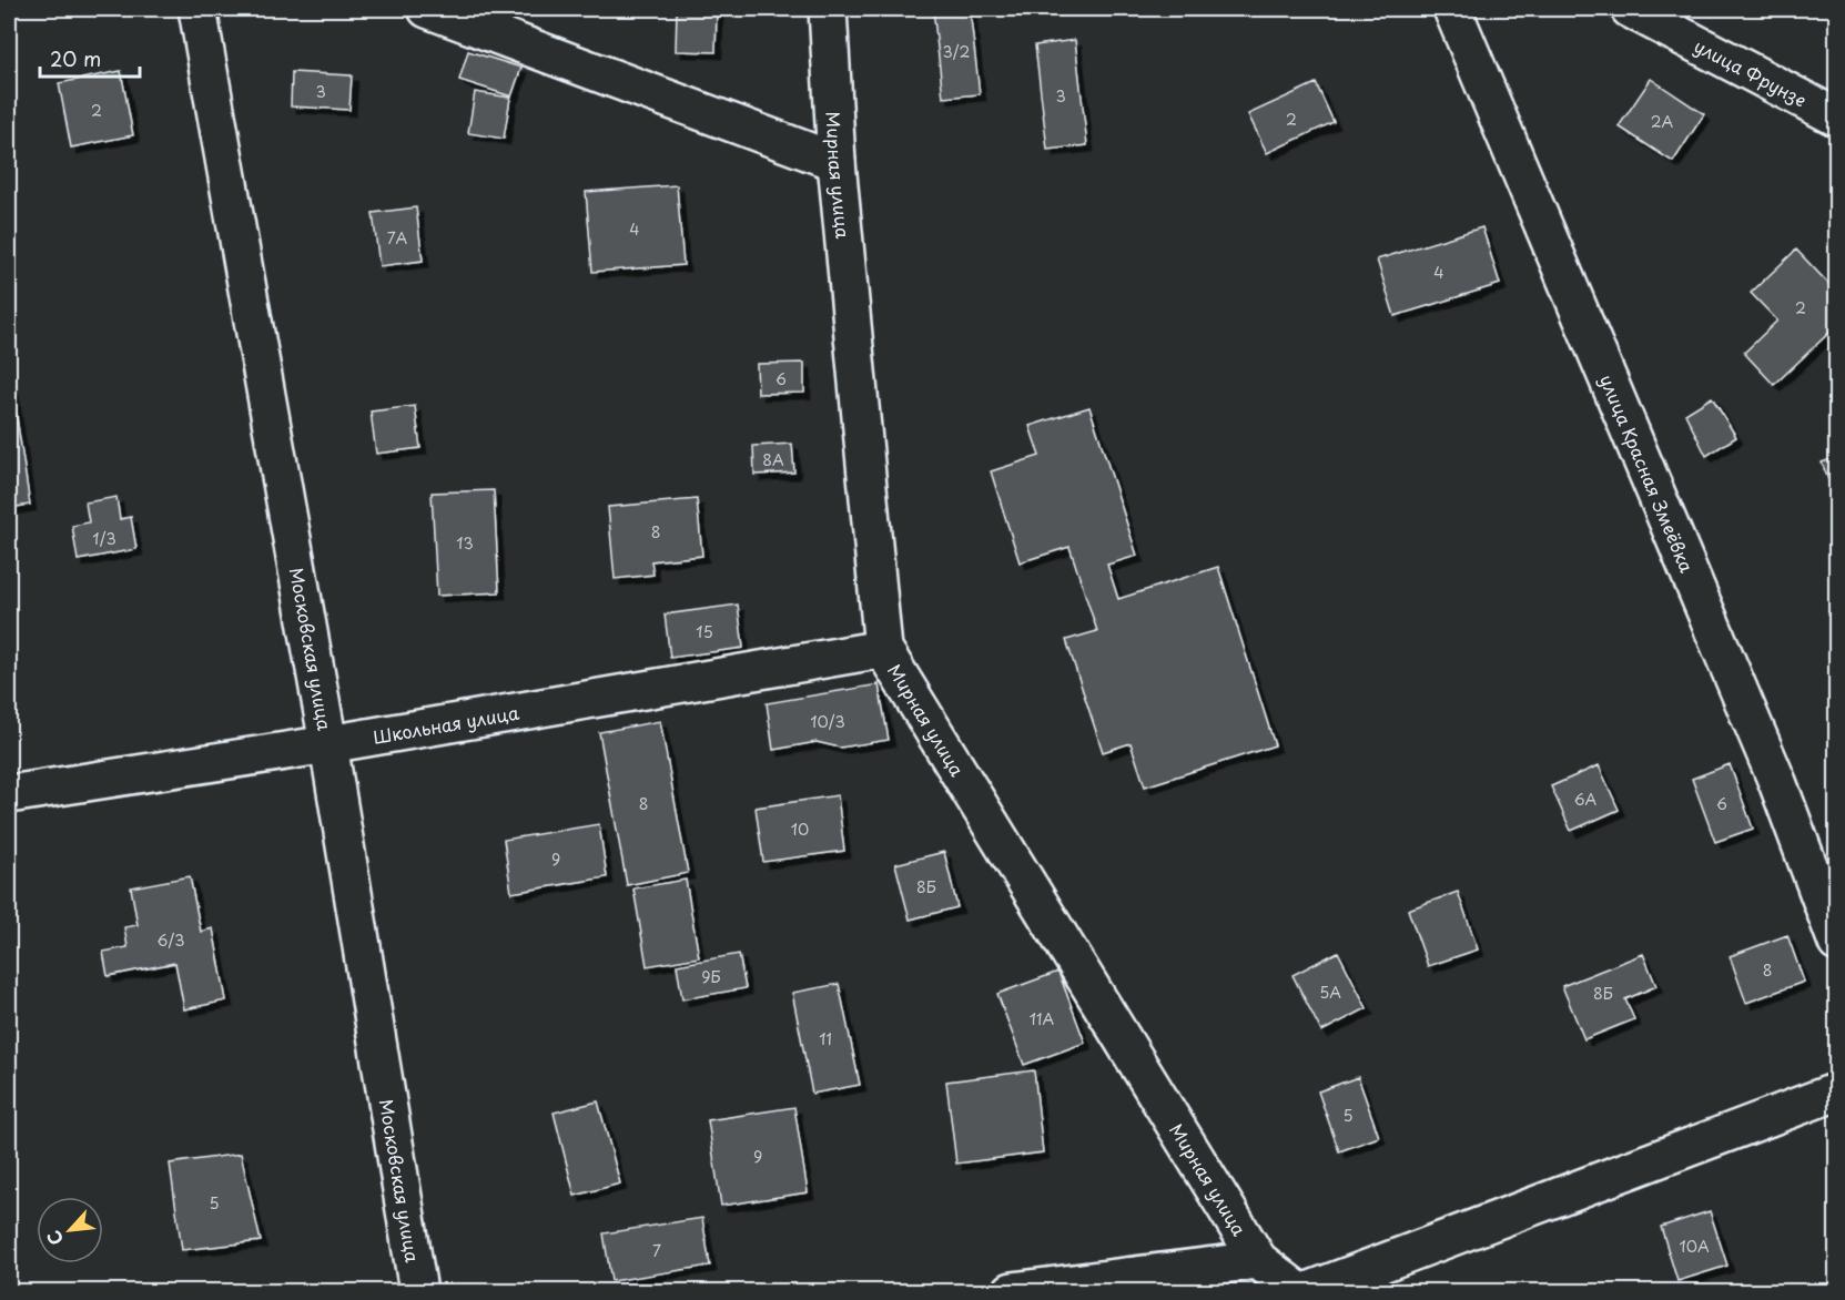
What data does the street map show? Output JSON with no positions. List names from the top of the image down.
{
  "streets": {
    "street": [
      "улица Фрунзе",
      "Мирная улица",
      "улица Красная Змеёвка",
      "Московская улица",
      "Школьная улица"
    ]
  },
  "crossings": [
    ["Мирная улица", "Школьная улица"],
    ["Московская улица", "Школьная улица"]
  ],
  "house_numbers": [
    "3/2",
    "3",
    "3",
    "2",
    "2",
    "2А",
    "4",
    "7А",
    "4",
    "2",
    "6",
    "8А",
    "8",
    "1/3",
    "13",
    "15",
    "10/3",
    "6А",
    "8",
    "6",
    "10",
    "9",
    "8Б",
    "6/3",
    "8",
    "9Б",
    "5А",
    "8Б",
    "11А",
    "11",
    "5",
    "9",
    "5",
    "10А",
    "7"
  ],
  "scale_bar": "20 m",
  "north": "bottom left"
}
